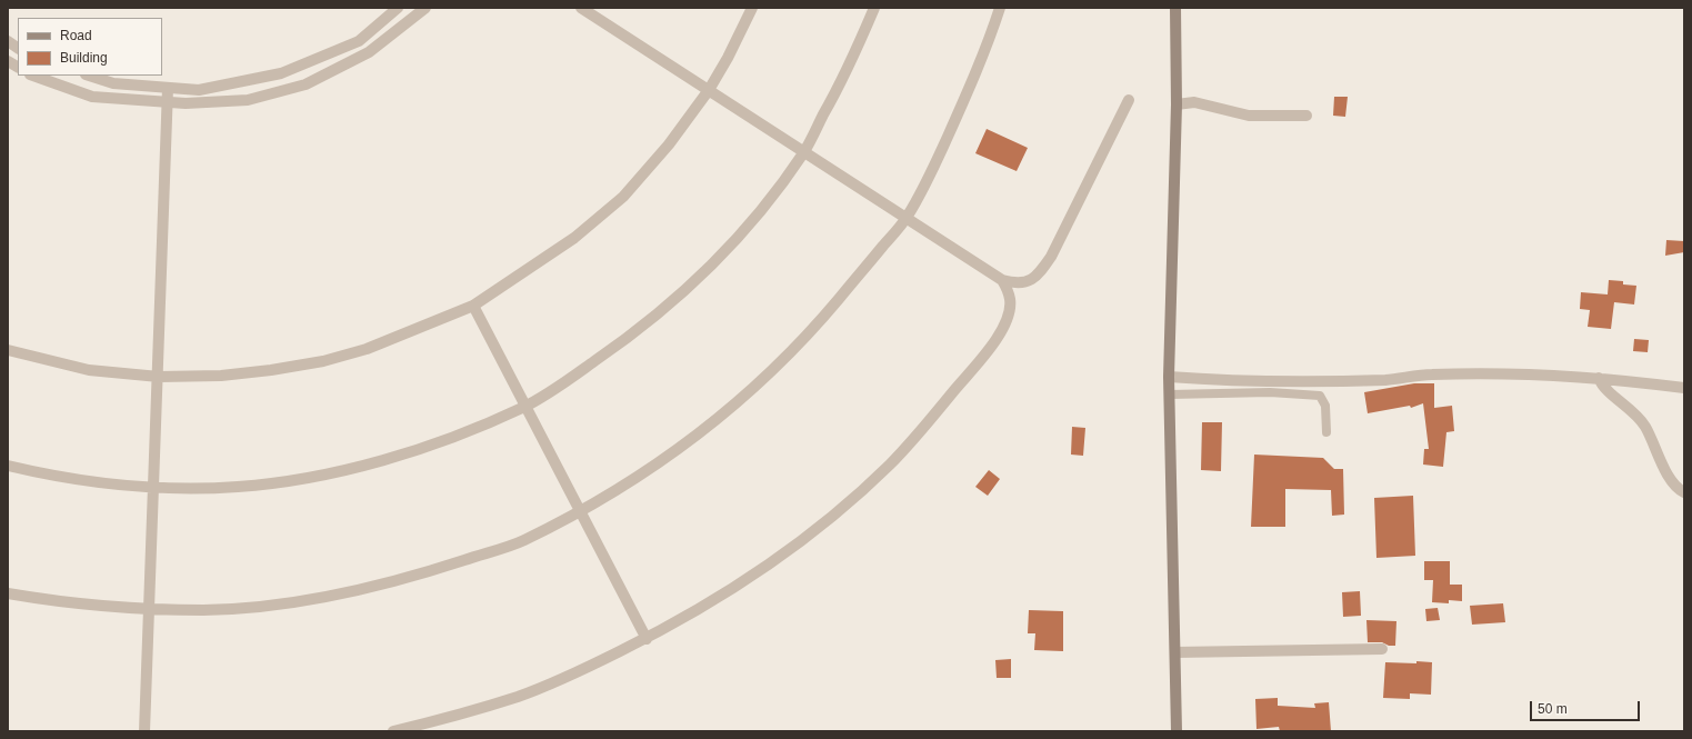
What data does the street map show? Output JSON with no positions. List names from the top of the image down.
{
  "legend": ["Road", "Building"],
  "scale_bar": "50 m"
}
